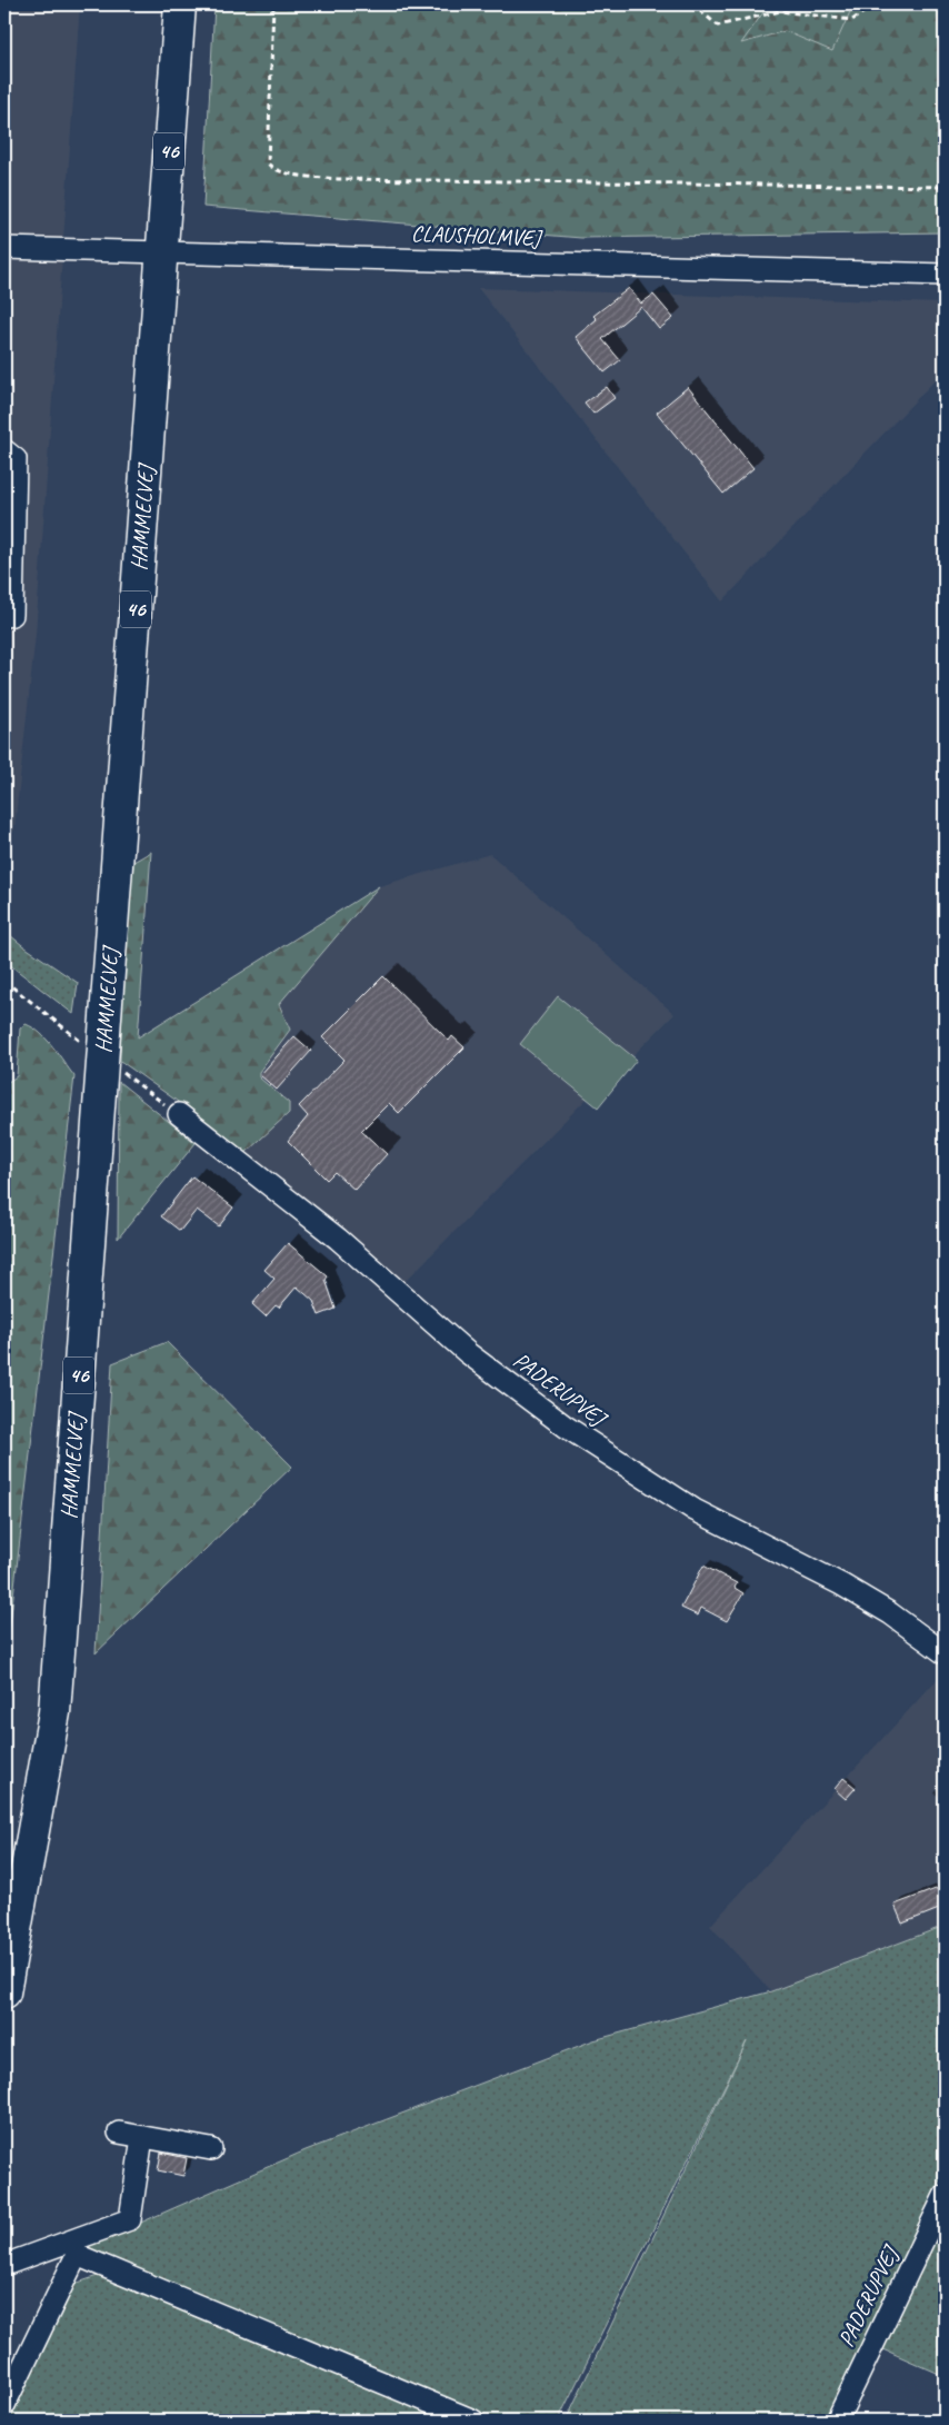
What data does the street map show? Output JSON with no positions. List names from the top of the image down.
{
  "streets": {
    "highway": ["46", "HAMMELVEJ"],
    "street": ["CLAUSHOLMVEJ", "PADERUPVEJ"]
  },
  "crossings": [
    ["CLAUSHOLMVEJ", "HAMMELVEJ"]
  ]
}
